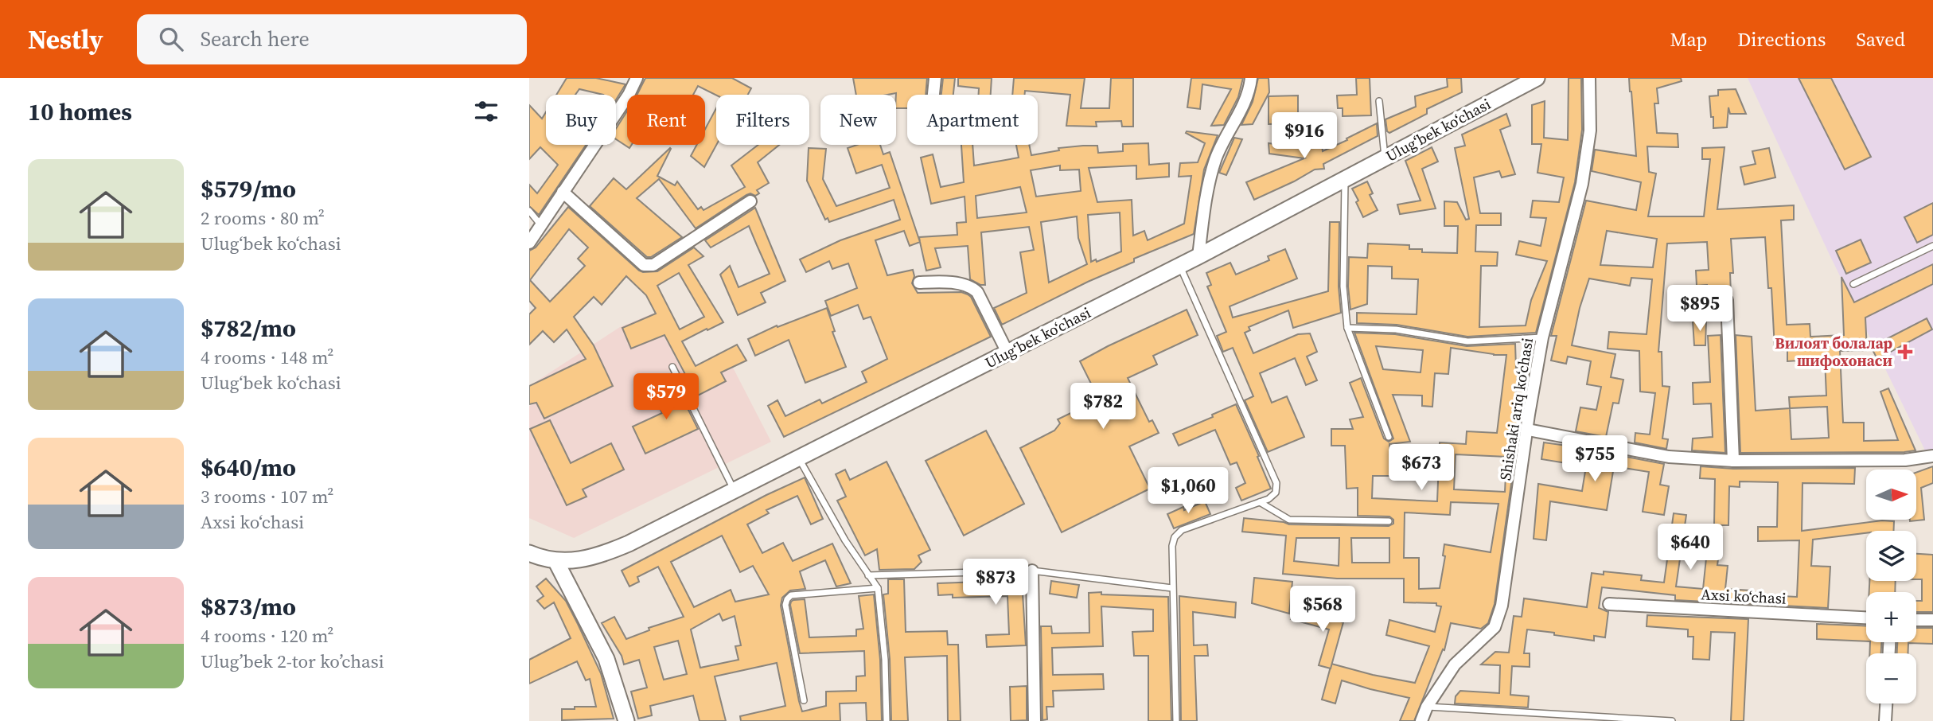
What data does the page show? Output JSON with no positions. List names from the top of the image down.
{
  "streets": {
    "street": ["Ulugʻbek koʻchasi", "Shishaki ariq koʻchasi", "Axsi koʻchasi"]
  },
  "places": {
    "health": ["Вилоят болалар шифохонаси"]
  },
  "north": "right",
  "page": {
    "header": "Nestly",
    "search": "Search here",
    "nav": ["Map", "Directions", "Saved"],
    "heading": "10 homes",
    "chip": [
      "Buy",
      "Rent",
      "Filters",
      "New",
      "Apartment"
    ],
    "price": [
      "$916",
      "$895",
      "$579",
      "$782",
      "$755",
      "$673",
      "$1,060",
      "$640",
      "$873",
      "$568"
    ],
    "list": [
      {
        "name": "$579/mo",
        "note": "2 rooms · 80 m² · Ulugʻbek koʻchasi"
      },
      {
        "name": "$782/mo",
        "note": "4 rooms · 148 m² · Ulugʻbek koʻchasi"
      },
      {
        "name": "$640/mo",
        "note": "3 rooms · 107 m² · Axsi koʻchasi"
      },
      {
        "name": "$873/mo",
        "note": "4 rooms · 120 m² · Ulugʼbek 2-tor koʼchasi"
      }
    ],
    "map_buttons": ["+", "−"]
  }
}
